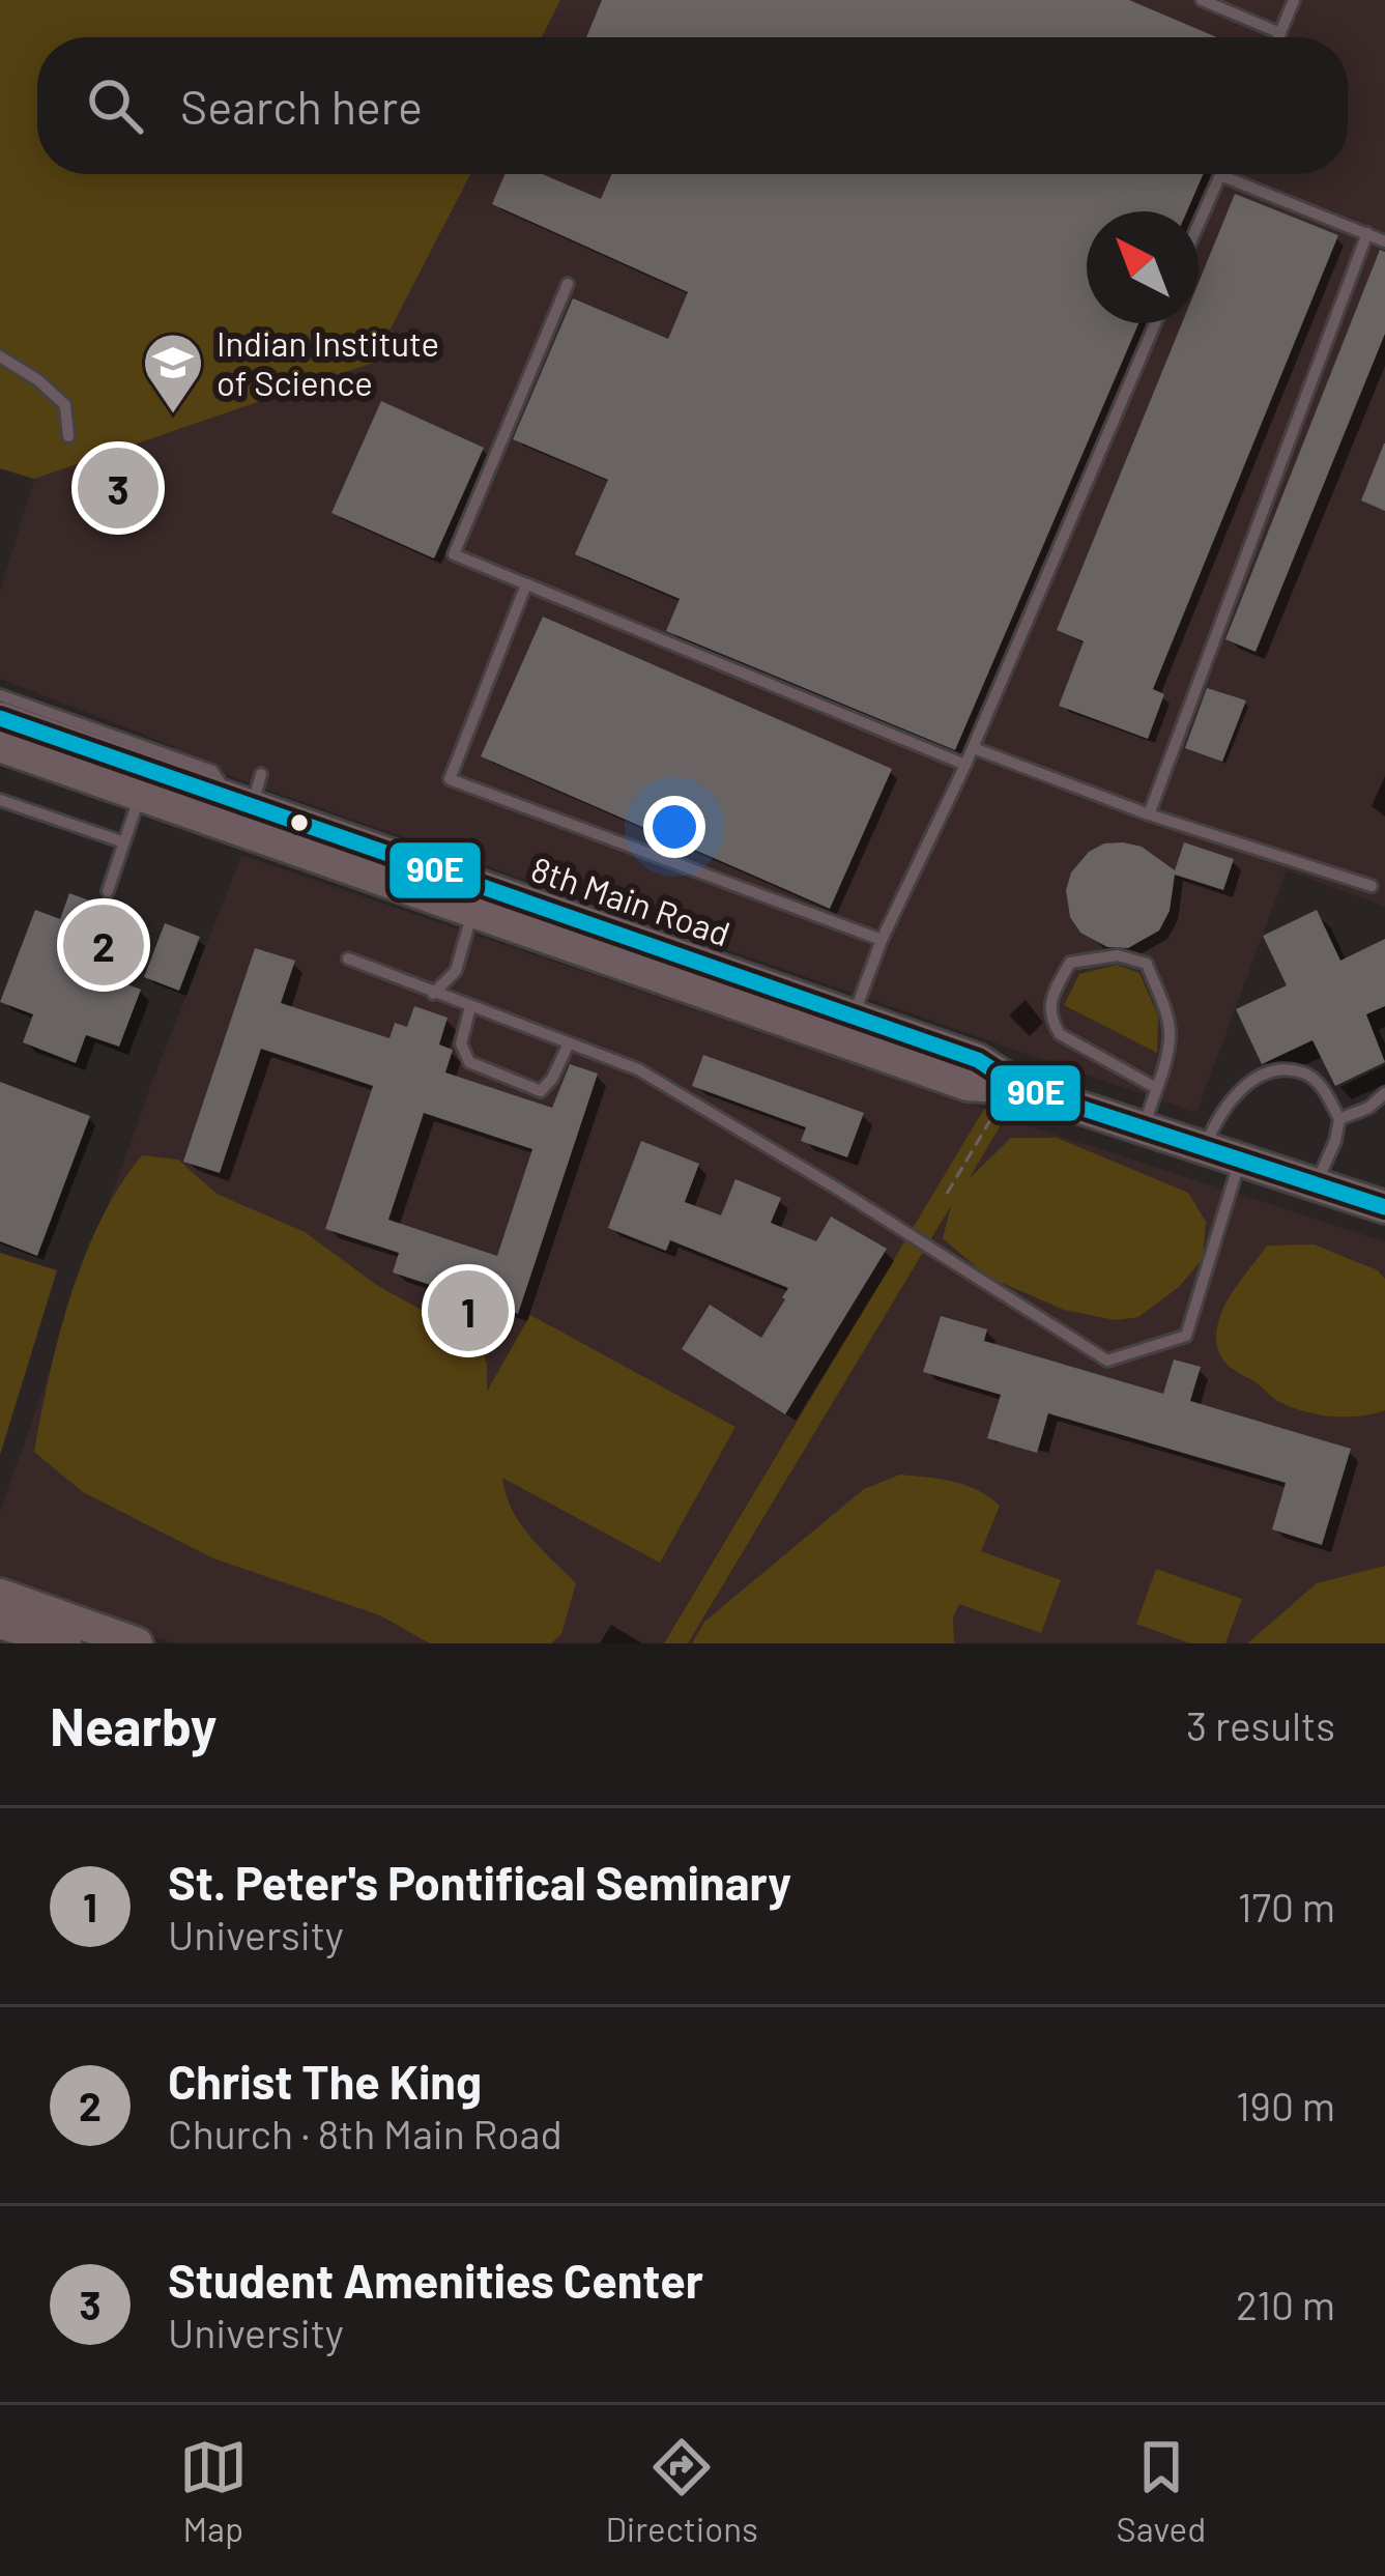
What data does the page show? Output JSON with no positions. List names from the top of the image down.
{
  "streets": {
    "main road": ["8th Main Road"]
  },
  "places": {
    "school or university": ["Indian Institute of Science"]
  },
  "lines": ["transit line 90E"],
  "north": "top left",
  "page": {
    "search": "Search here",
    "pins": ["3", "2", "1"],
    "heading": ["Nearby", "3 results"],
    "list": [
      {
        "mark": "1",
        "name": "St. Peter's Pontifical Seminary",
        "note": "University",
        "value": "170 m"
      },
      {
        "mark": "2",
        "name": "Christ The King",
        "note": "Church · 8th Main Road",
        "value": "190 m"
      },
      {
        "mark": "3",
        "name": "Student Amenities Center",
        "note": "University",
        "value": "210 m"
      }
    ],
    "nav": ["Map", "Directions", "Saved"]
  }
}
